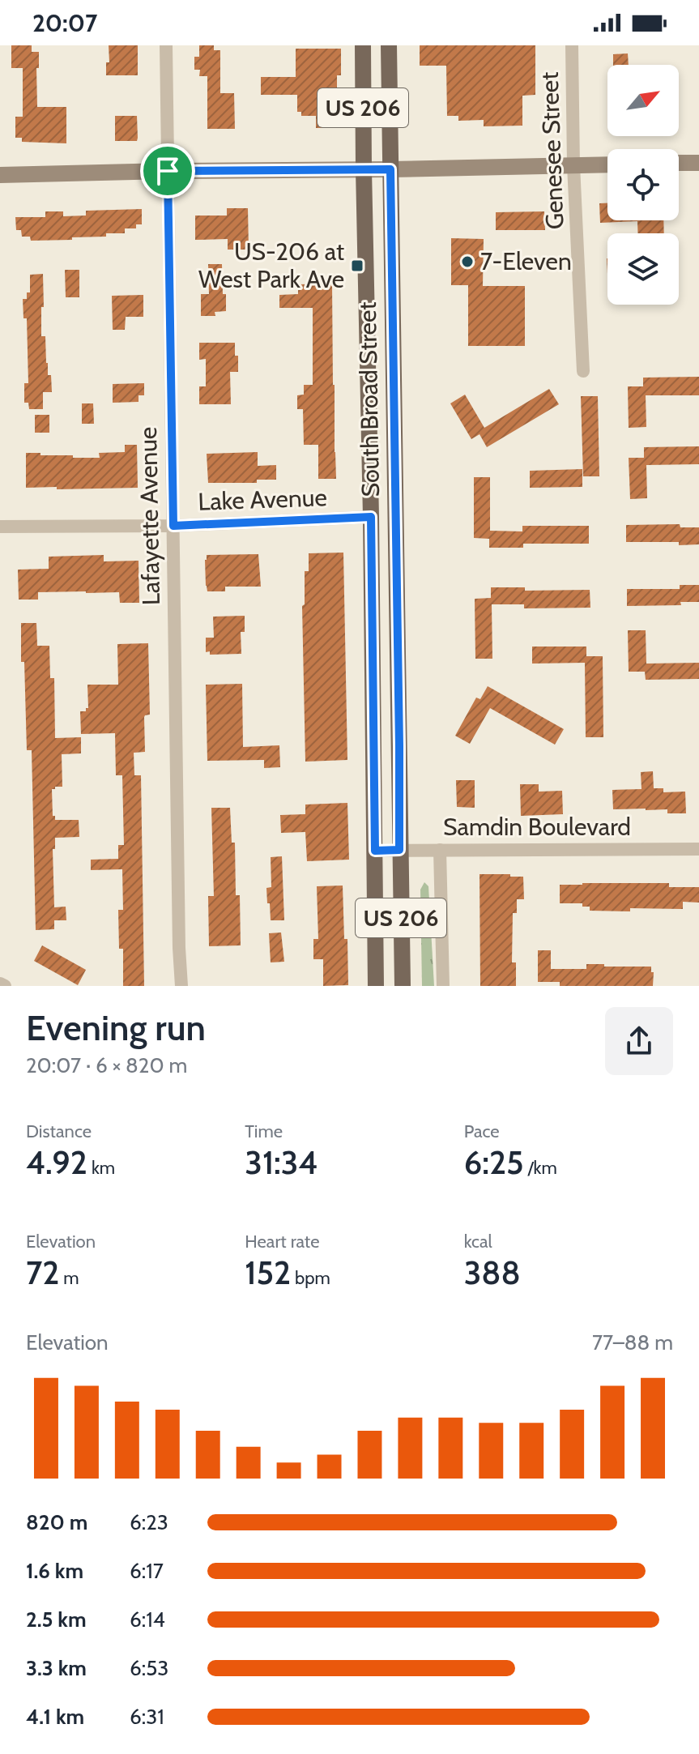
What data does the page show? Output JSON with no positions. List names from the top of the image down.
{
  "streets": {
    "main road": ["US 206", "South Broad Street"],
    "street": [
      "Genesee Street",
      "Lake Avenue",
      "Lafayette Avenue",
      "Samdin Boulevard"
    ]
  },
  "crossings": [
    ["South Broad Street", "Lake Avenue"],
    ["South Broad Street", "Samdin Boulevard"],
    ["Lake Avenue", "Lafayette Avenue"]
  ],
  "places": {
    "other": ["7-Eleven"],
    "transit": ["US-206 at West Park Ave"]
  },
  "north": "top right",
  "page": {
    "status": "20:07",
    "heading": ["Evening run", "20:07 · 6 × 820 m"],
    "stats": [
      ["Distance", "4.92 km"],
      ["Time", "31:34"],
      ["Pace", "6:25 /km"],
      ["Elevation", "72 m"],
      ["Heart rate", "152 bpm"],
      ["kcal", "388"]
    ],
    "chart": ["Elevation", "77–88 m"],
    "list": [
      {
        "name": "820 m",
        "note": "6:23"
      },
      {
        "name": "1.6 km",
        "note": "6:17"
      },
      {
        "name": "2.5 km",
        "note": "6:14"
      },
      {
        "name": "3.3 km",
        "note": "6:53"
      },
      {
        "name": "4.1 km",
        "note": "6:31"
      }
    ]
  }
}
